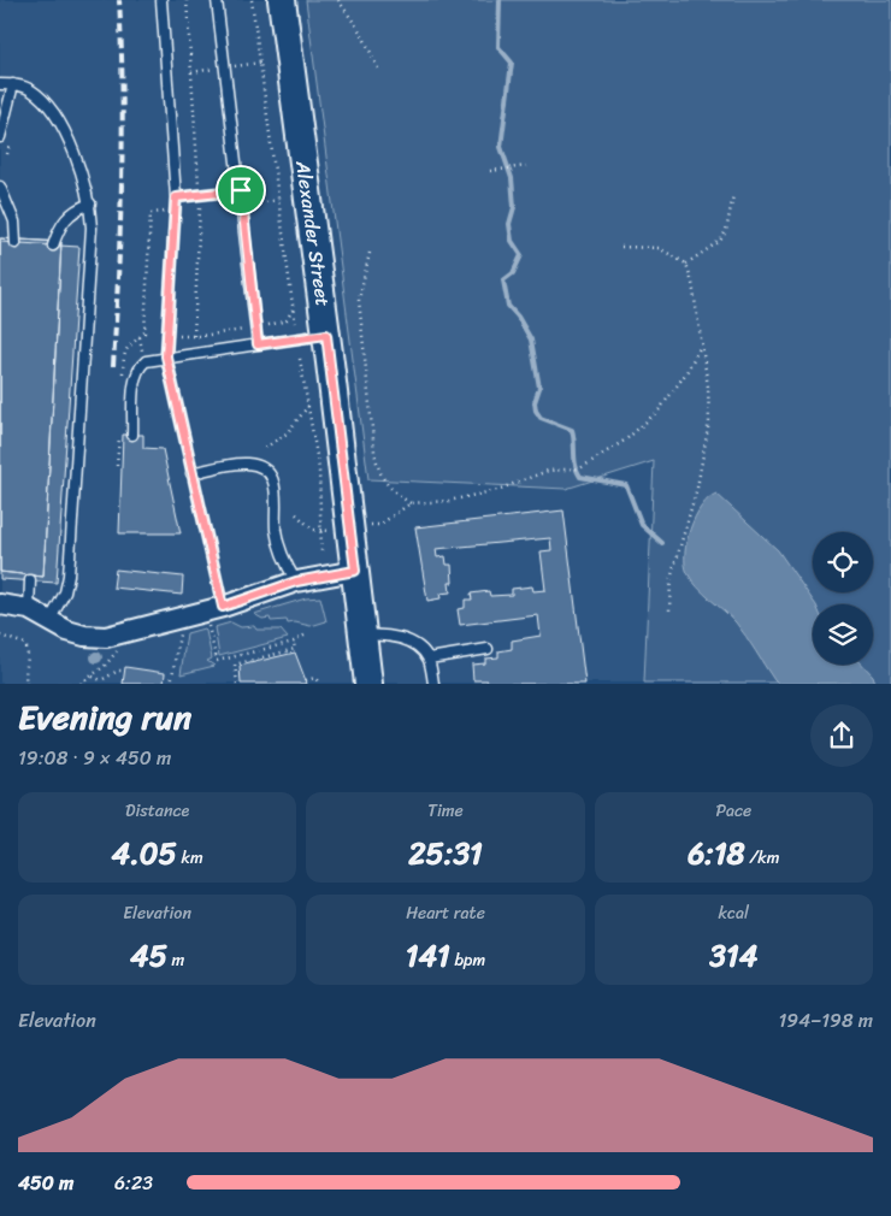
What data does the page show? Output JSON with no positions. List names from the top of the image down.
{
  "streets": {
    "main road": ["Alexander Street"]
  },
  "page": {
    "heading": ["Evening run", "19:08 · 9 × 450 m"],
    "stats": [
      ["Distance", "4.05 km"],
      ["Time", "25:31"],
      ["Pace", "6:18 /km"],
      ["Elevation", "45 m"],
      ["Heart rate", "141 bpm"],
      ["kcal", "314"]
    ],
    "chart": ["Elevation", "194–198 m"],
    "list": [
      {
        "name": "450 m",
        "note": "6:23"
      }
    ]
  }
}
